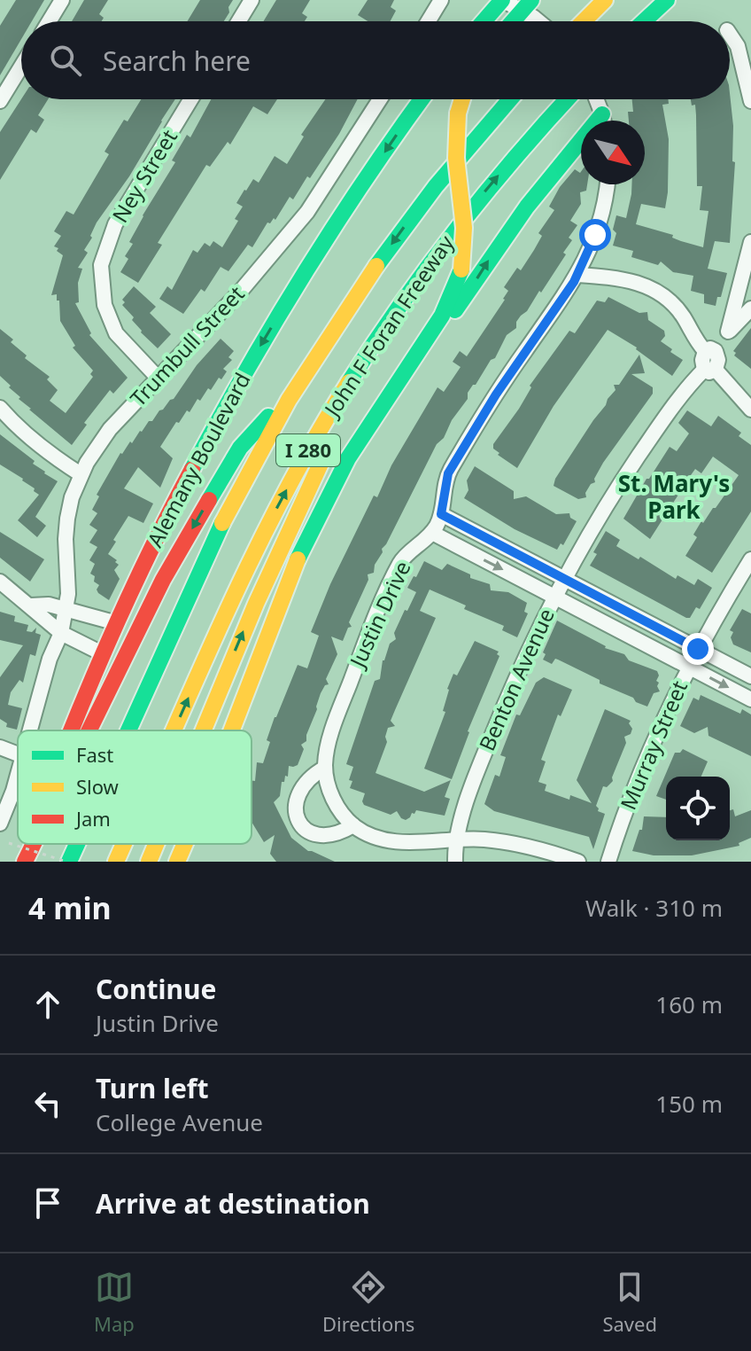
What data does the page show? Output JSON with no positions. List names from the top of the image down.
{
  "streets": {
    "main road": ["John F Foran Freeway", "I 280", "Alemany Boulevard"],
    "street": [
      "Ney Street",
      "Trumbull Street",
      "Justin Drive",
      "Benton Avenue",
      "Murray Street"
    ]
  },
  "crossings": [
    ["Ney Street", "Trumbull Street"],
    ["Justin Drive", "Benton Avenue"]
  ],
  "districts": ["St. Mary's Park"],
  "legend": ["Fast", "Slow", "Jam"],
  "north": "bottom right",
  "page": {
    "search": "Search here",
    "heading": ["4 min", "Walk · 310 m"],
    "list": [
      ["Continue", "Justin Drive", "160 m"],
      ["Turn left", "College Avenue", "150 m"],
      "Arrive at destination"
    ],
    "nav": ["Map", "Directions", "Saved"]
  }
}
